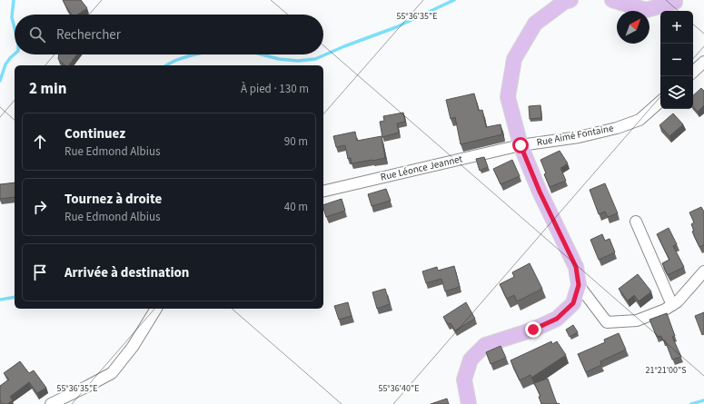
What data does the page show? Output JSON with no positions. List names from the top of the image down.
{
  "streets": {
    "street": ["Rue Aimé Fontaine", "Rue Léonce Jeannet"]
  },
  "crossings": [
    ["Rue Aimé Fontaine", "Rue Léonce Jeannet"]
  ],
  "north": "top right",
  "page": {
    "map_buttons": ["+", "−"],
    "search": "Rechercher",
    "heading": ["2 min", "À pied · 130 m"],
    "list": [
      ["Continuez", "Rue Edmond Albius", "90 m"],
      ["Tournez à droite", "Rue Edmond Albius", "40 m"],
      "Arrivée à destination"
    ]
  },
  "coordinates": ["55°36'35\"E", "21°21'00\"S", "55°36'40\"E"]
}
